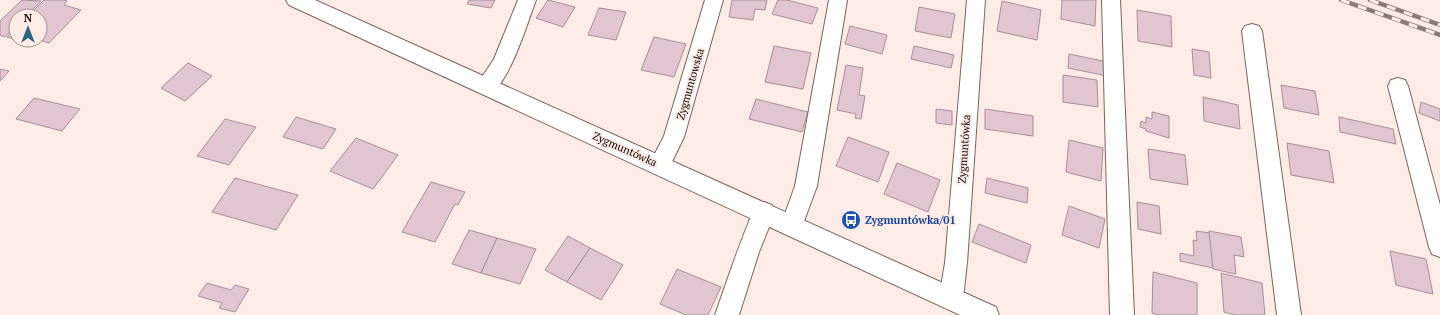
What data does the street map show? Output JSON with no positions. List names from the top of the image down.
{
  "streets": {
    "street": ["Zygmuntowska", "Zygmuntówka"]
  },
  "crossings": [
    ["Zygmuntowska", "Zygmuntówka"]
  ],
  "places": {
    "bus stop": ["Zygmuntówka/01"]
  },
  "north": "top"
}
